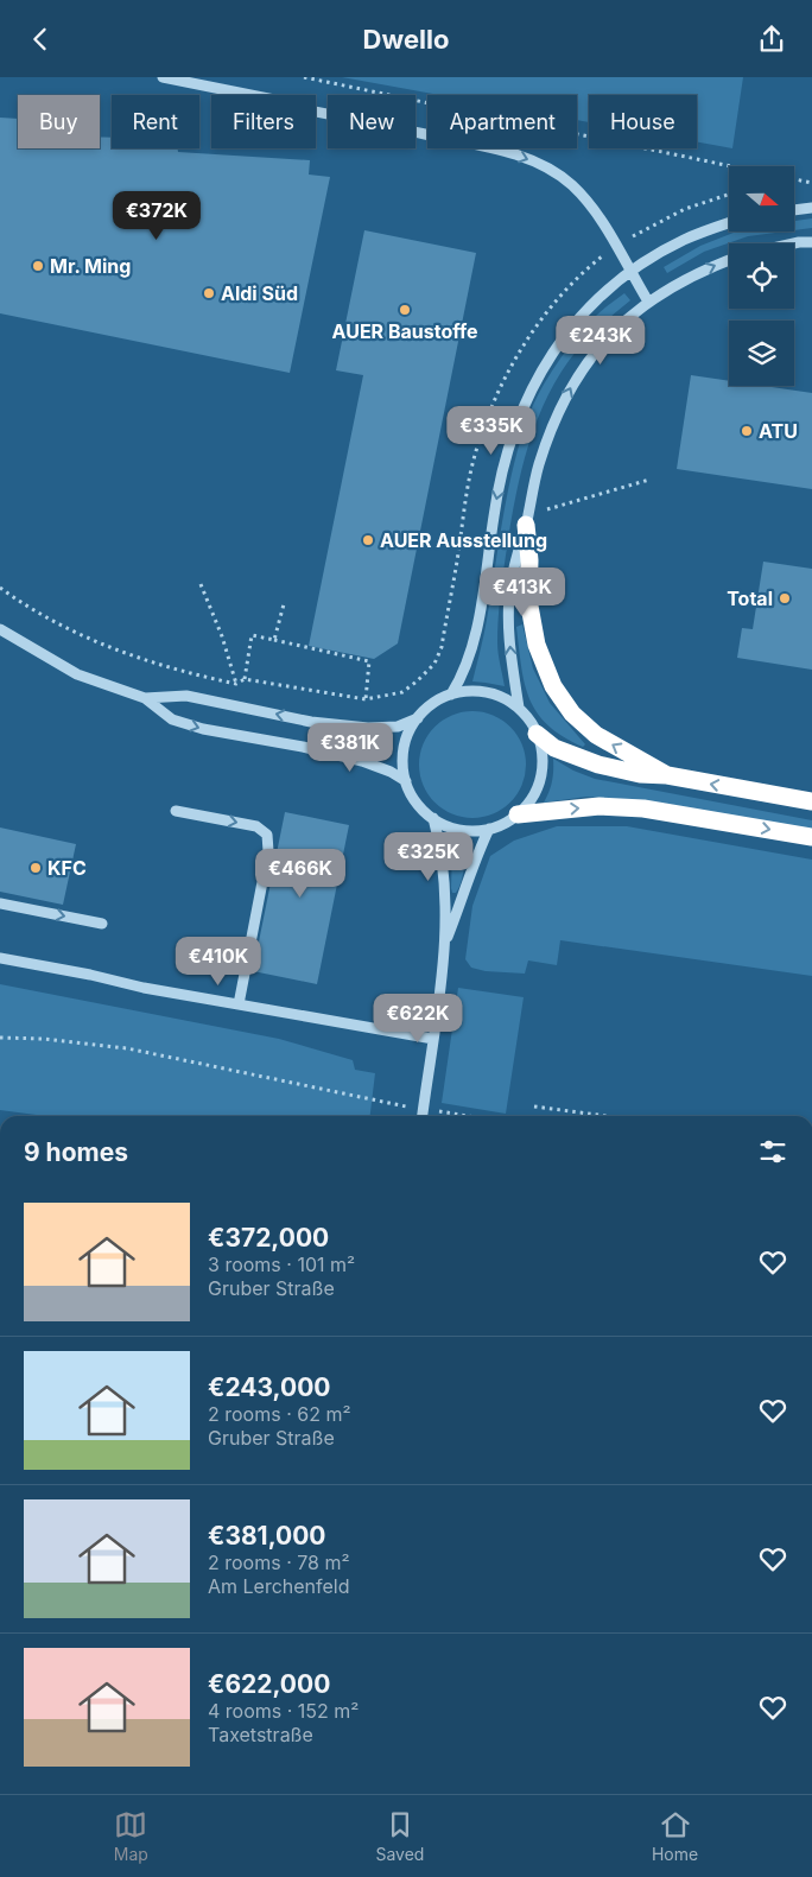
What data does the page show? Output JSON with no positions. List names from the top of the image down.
{
  "places": [
    "Mr. Ming",
    "Aldi Süd",
    "AUER Baustoffe",
    "ATU",
    "AUER Ausstellung",
    "Total",
    "KFC"
  ],
  "north": "right",
  "page": {
    "header": "Dwello",
    "chip": [
      "Buy",
      "Rent",
      "Filters",
      "New",
      "Apartment",
      "House"
    ],
    "price": [
      "€372K",
      "€243K",
      "€335K",
      "€413K",
      "€381K",
      "€325K",
      "€466K",
      "€410K",
      "€622K"
    ],
    "heading": "9 homes",
    "list": [
      {
        "name": "€372,000",
        "note": "3 rooms · 101 m² · Gruber Straße"
      },
      {
        "name": "€243,000",
        "note": "2 rooms · 62 m² · Gruber Straße"
      },
      {
        "name": "€381,000",
        "note": "2 rooms · 78 m² · Am Lerchenfeld"
      },
      {
        "name": "€622,000",
        "note": "4 rooms · 152 m² · Taxetstraße"
      }
    ],
    "tabs": ["Map", "Saved", "Home"]
  }
}
